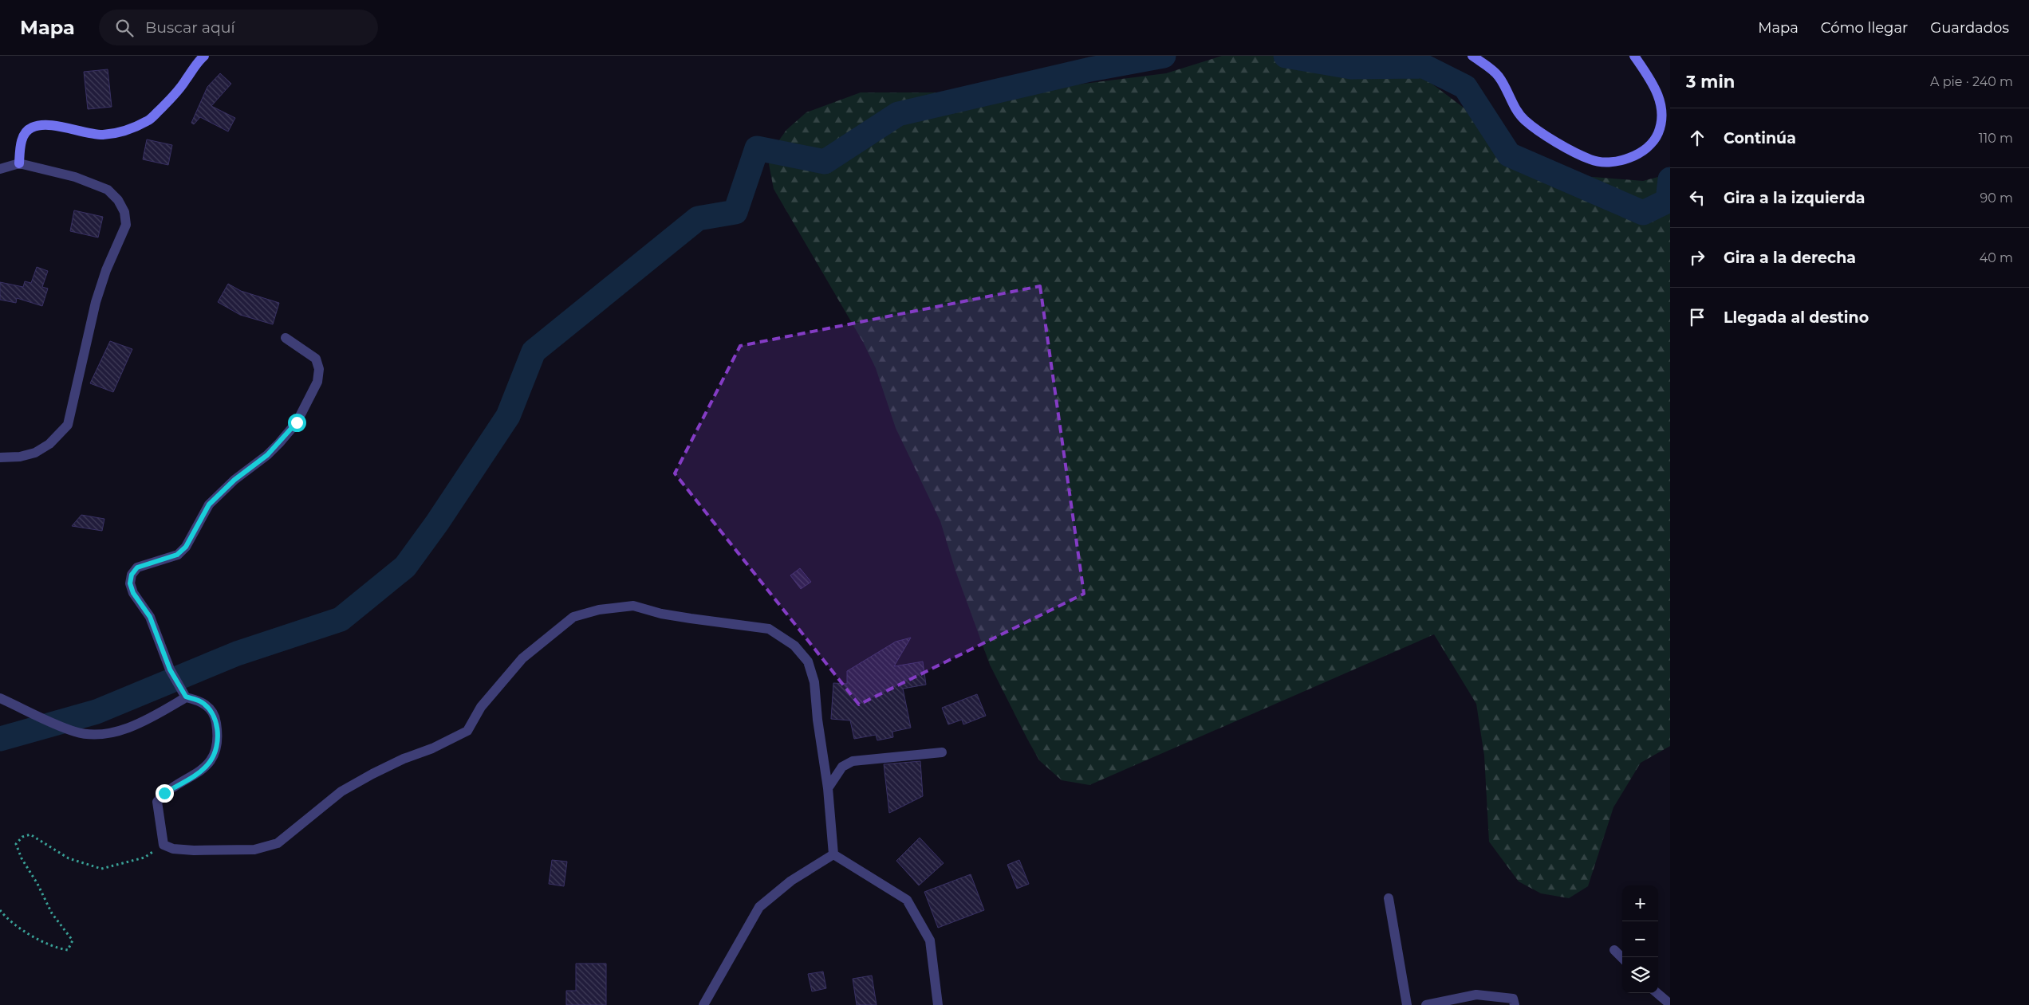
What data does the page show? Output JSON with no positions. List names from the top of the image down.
{
  "page": {
    "header": "Mapa",
    "search": "Buscar aquí",
    "nav": ["Mapa", "Cómo llegar", "Guardados"],
    "heading": ["3 min", "A pie · 240 m"],
    "list": [
      ["Continúa", "110 m"],
      ["Gira a la izquierda", "90 m"],
      ["Gira a la derecha", "40 m"],
      "Llegada al destino"
    ],
    "map_buttons": ["+", "−"]
  }
}
